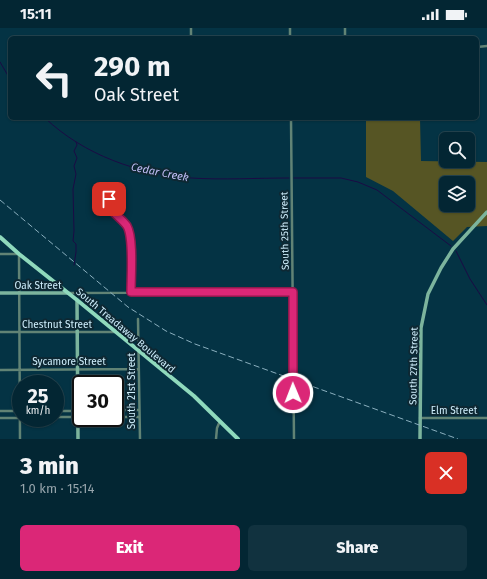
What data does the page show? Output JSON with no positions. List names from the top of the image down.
{
  "streets": {
    "main road": ["Oak Street", "South Treadaway Boulevard", "South 27th Street"],
    "street": [
      "South 25th Street",
      "Chestnut Street",
      "Sycamore Street",
      "South 21st Street",
      "Elm Street"
    ]
  },
  "crossings": [
    ["South 25th Street", "Oak Street"],
    ["Oak Street", "South Treadaway Boulevard"],
    ["Chestnut Street", "South Treadaway Boulevard"],
    ["South Treadaway Boulevard", "South 21st Street"],
    ["Sycamore Street", "South 21st Street"],
    ["South 27th Street", "Elm Street"]
  ],
  "water": ["Cedar Creek"],
  "page": {
    "status": "15:11",
    "turn": ["290 m", "Oak Street"],
    "speed": "25 km/h",
    "limit": "30",
    "heading": ["3 min", "1.0 km · 15:14"],
    "buttons": ["Exit", "Share"]
  }
}
